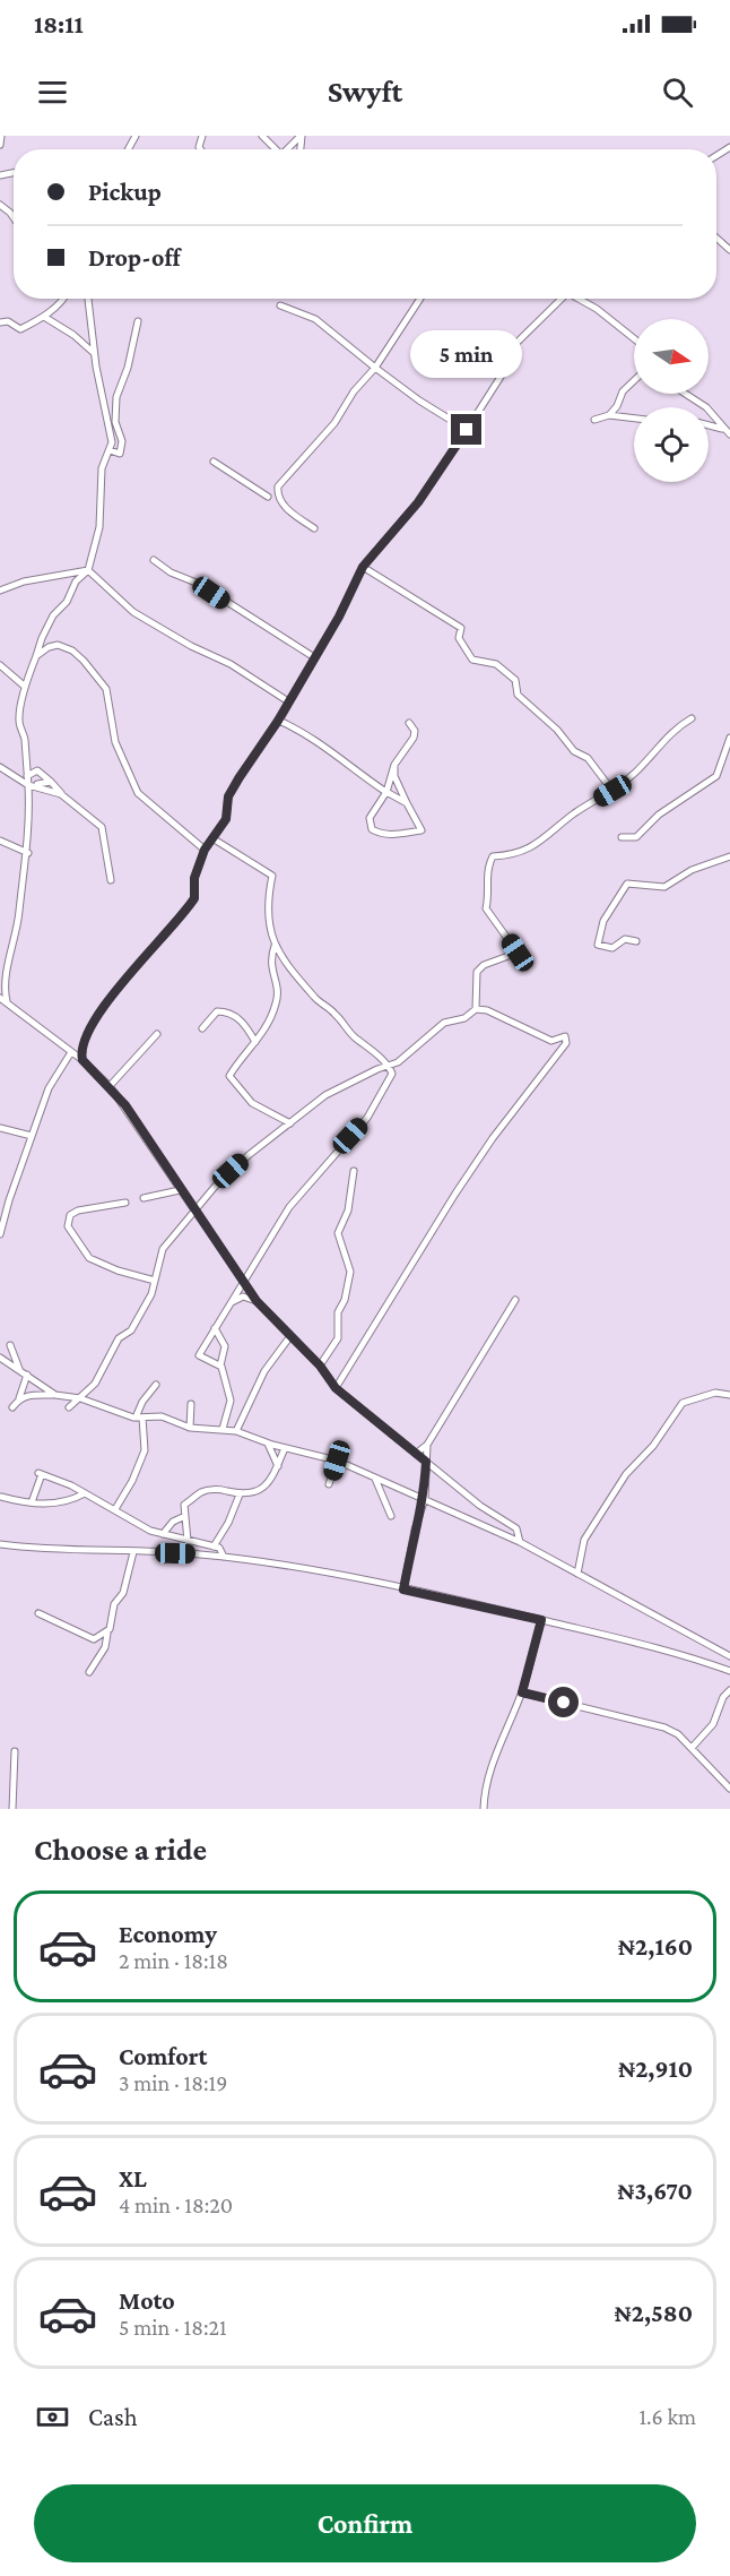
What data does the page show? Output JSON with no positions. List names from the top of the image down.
{
  "north": "right",
  "page": {
    "status": "18:11",
    "header": "Swyft",
    "banner": ["Pickup", "Drop-off"],
    "bubble": "5 min",
    "heading": "Choose a ride",
    "list": [
      {
        "name": "Economy",
        "note": "2 min · 18:18",
        "value": "₦2,160"
      },
      {
        "name": "Comfort",
        "note": "3 min · 18:19",
        "value": "₦2,910"
      },
      {
        "name": "XL",
        "note": "4 min · 18:20",
        "value": "₦3,670"
      },
      {
        "name": "Moto",
        "note": "5 min · 18:21",
        "value": "₦2,580"
      }
    ],
    "pay": ["Cash", "1.6 km"],
    "buttons": "Confirm"
  }
}
